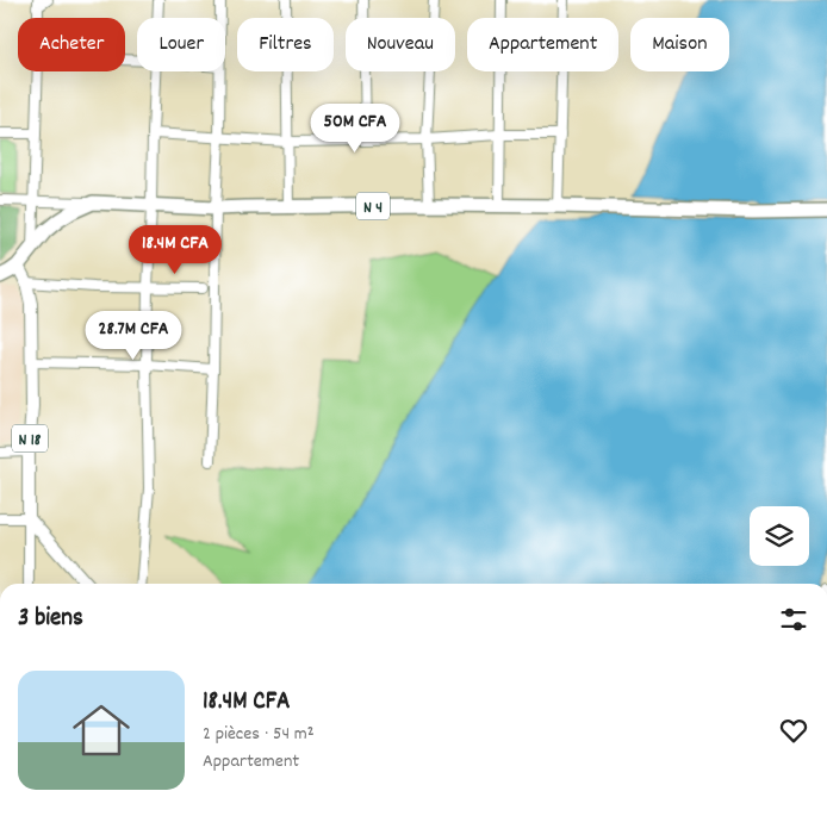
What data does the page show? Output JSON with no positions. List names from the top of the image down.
{
  "streets": {
    "highway": ["N 4"],
    "main road": ["N 18"]
  },
  "crossings": [
    ["N 4", "N 18"]
  ],
  "page": {
    "chip": [
      "Acheter",
      "Louer",
      "Filtres",
      "Nouveau",
      "Appartement",
      "Maison"
    ],
    "price": ["50M CFA", "18.4M CFA", "28.7M CFA"],
    "heading": "3 biens",
    "list": [
      {
        "name": "18.4M CFA",
        "note": "2 pièces · 54 m² · Appartement"
      }
    ]
  }
}
